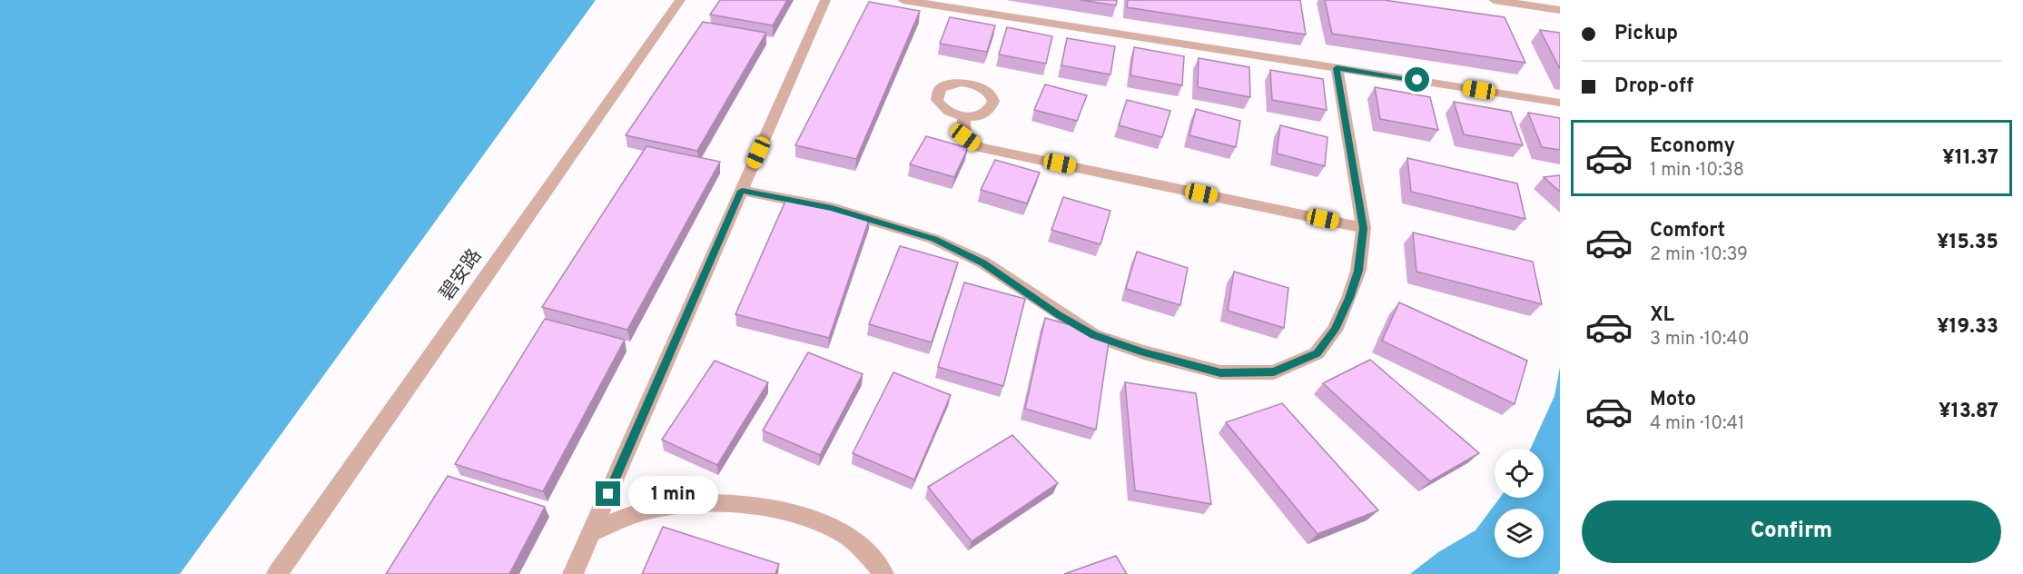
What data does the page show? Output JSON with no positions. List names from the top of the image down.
{
  "streets": {
    "street": ["碧安路"]
  },
  "page": {
    "banner": ["Pickup", "Drop-off"],
    "list": [
      {
        "name": "Economy",
        "note": "1 min · 10:38",
        "value": "¥11.37"
      },
      {
        "name": "Comfort",
        "note": "2 min · 10:39",
        "value": "¥15.35"
      },
      {
        "name": "XL",
        "note": "3 min · 10:40",
        "value": "¥19.33"
      },
      {
        "name": "Moto",
        "note": "4 min · 10:41",
        "value": "¥13.87"
      }
    ],
    "bubble": "1 min",
    "buttons": "Confirm"
  }
}
